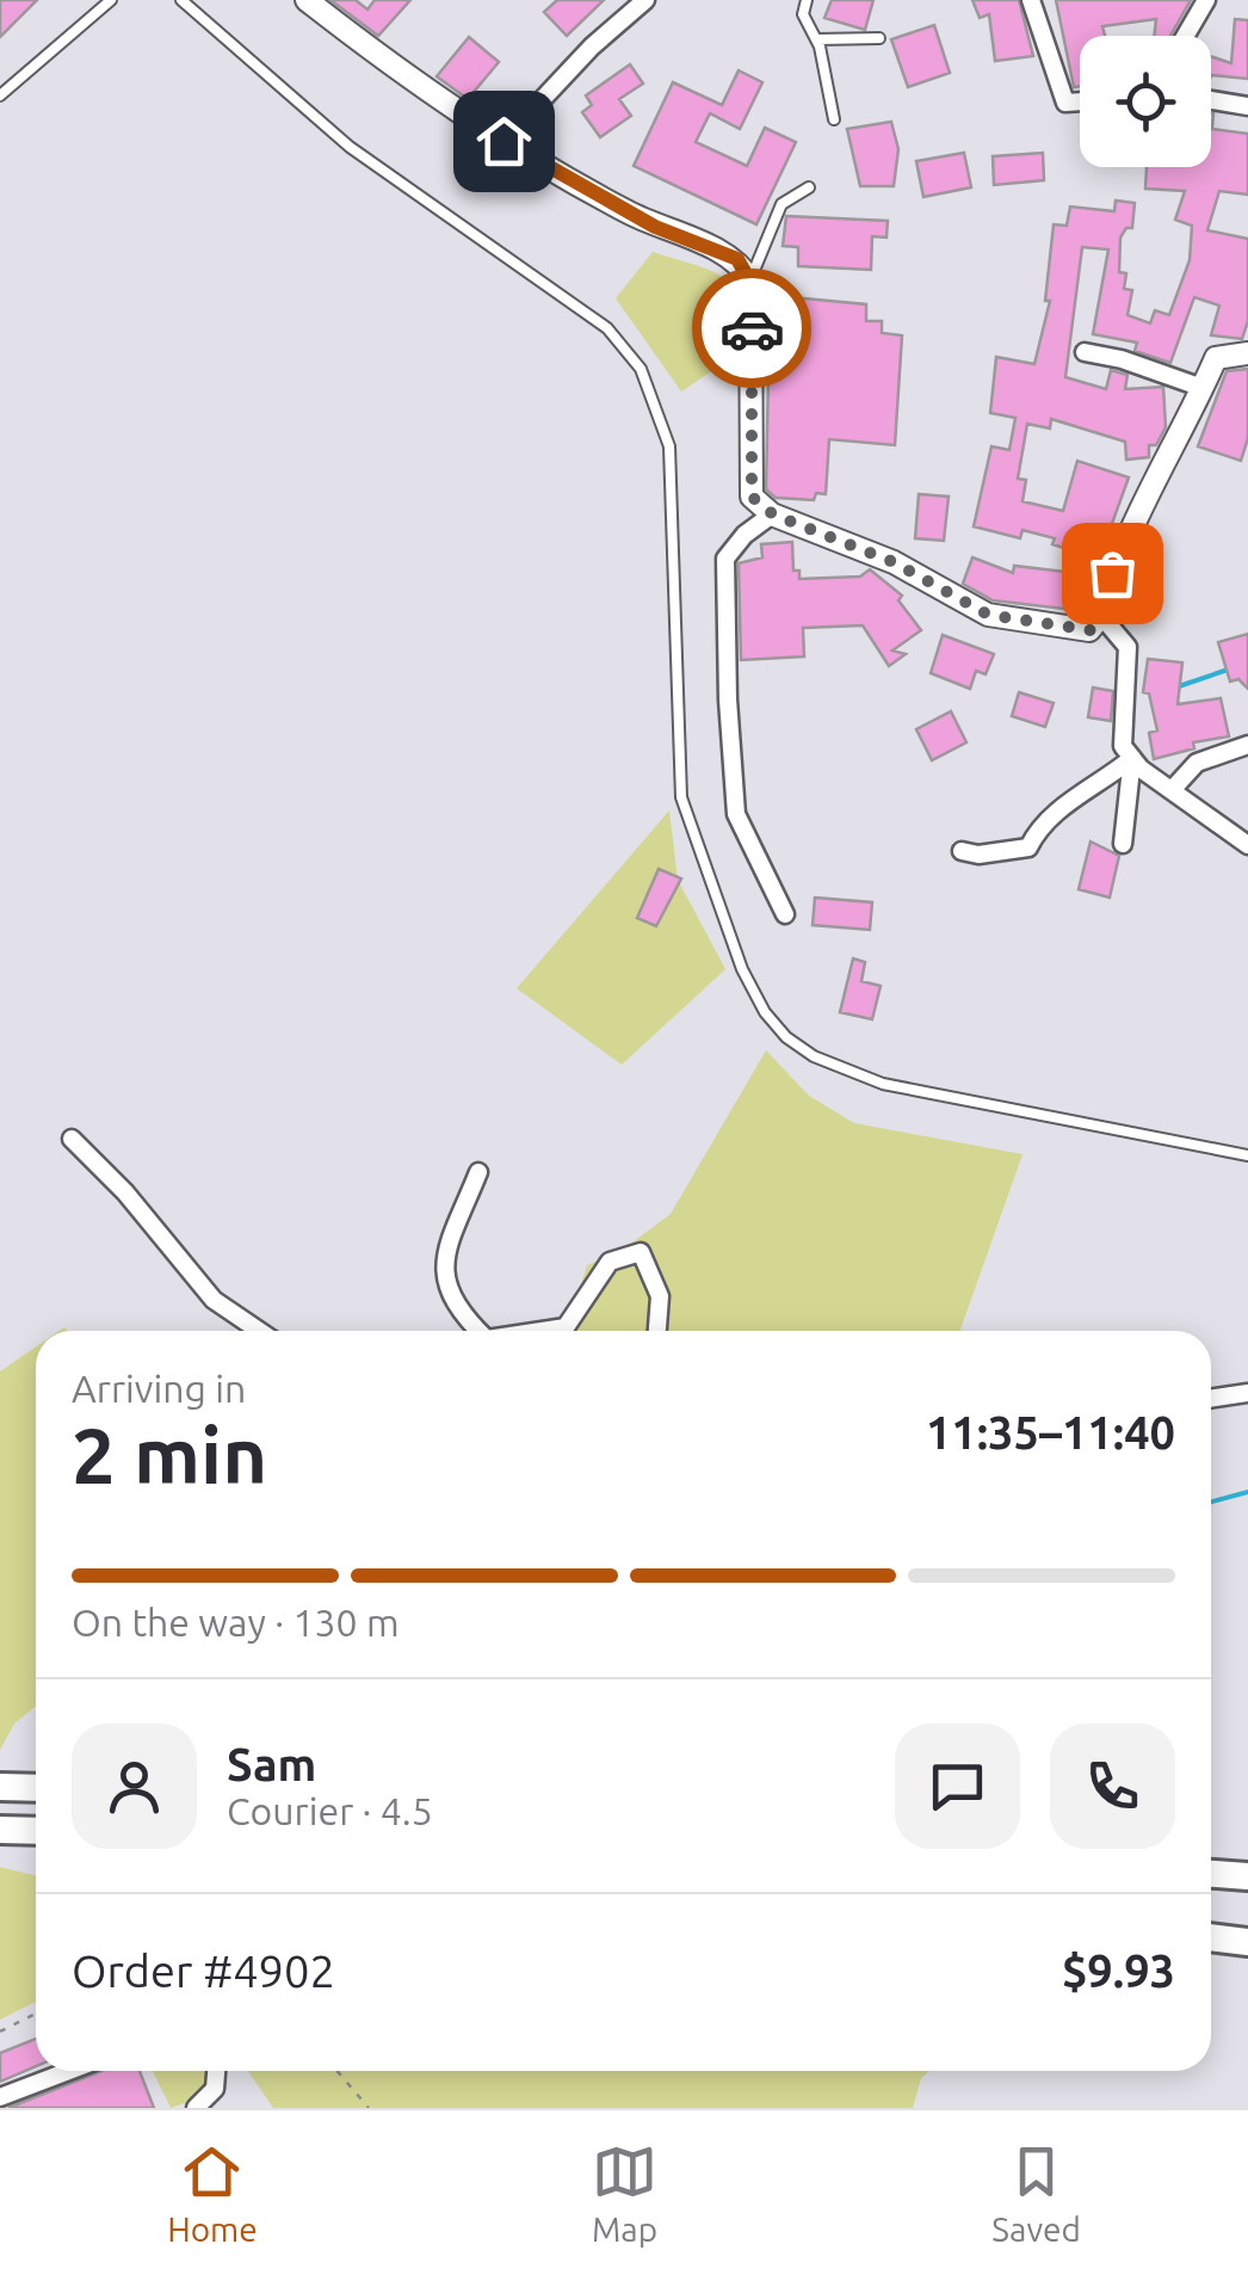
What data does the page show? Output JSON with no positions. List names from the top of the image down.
{
  "page": {
    "heading": ["2 min", "Arriving in", "11:35–11:40"],
    "panel": [
      "Sam",
      "Courier · 4.5",
      "Order #4902",
      "$9.93"
    ],
    "bar": "On the way · 130 m",
    "tabs": ["Home", "Map", "Saved"]
  }
}
